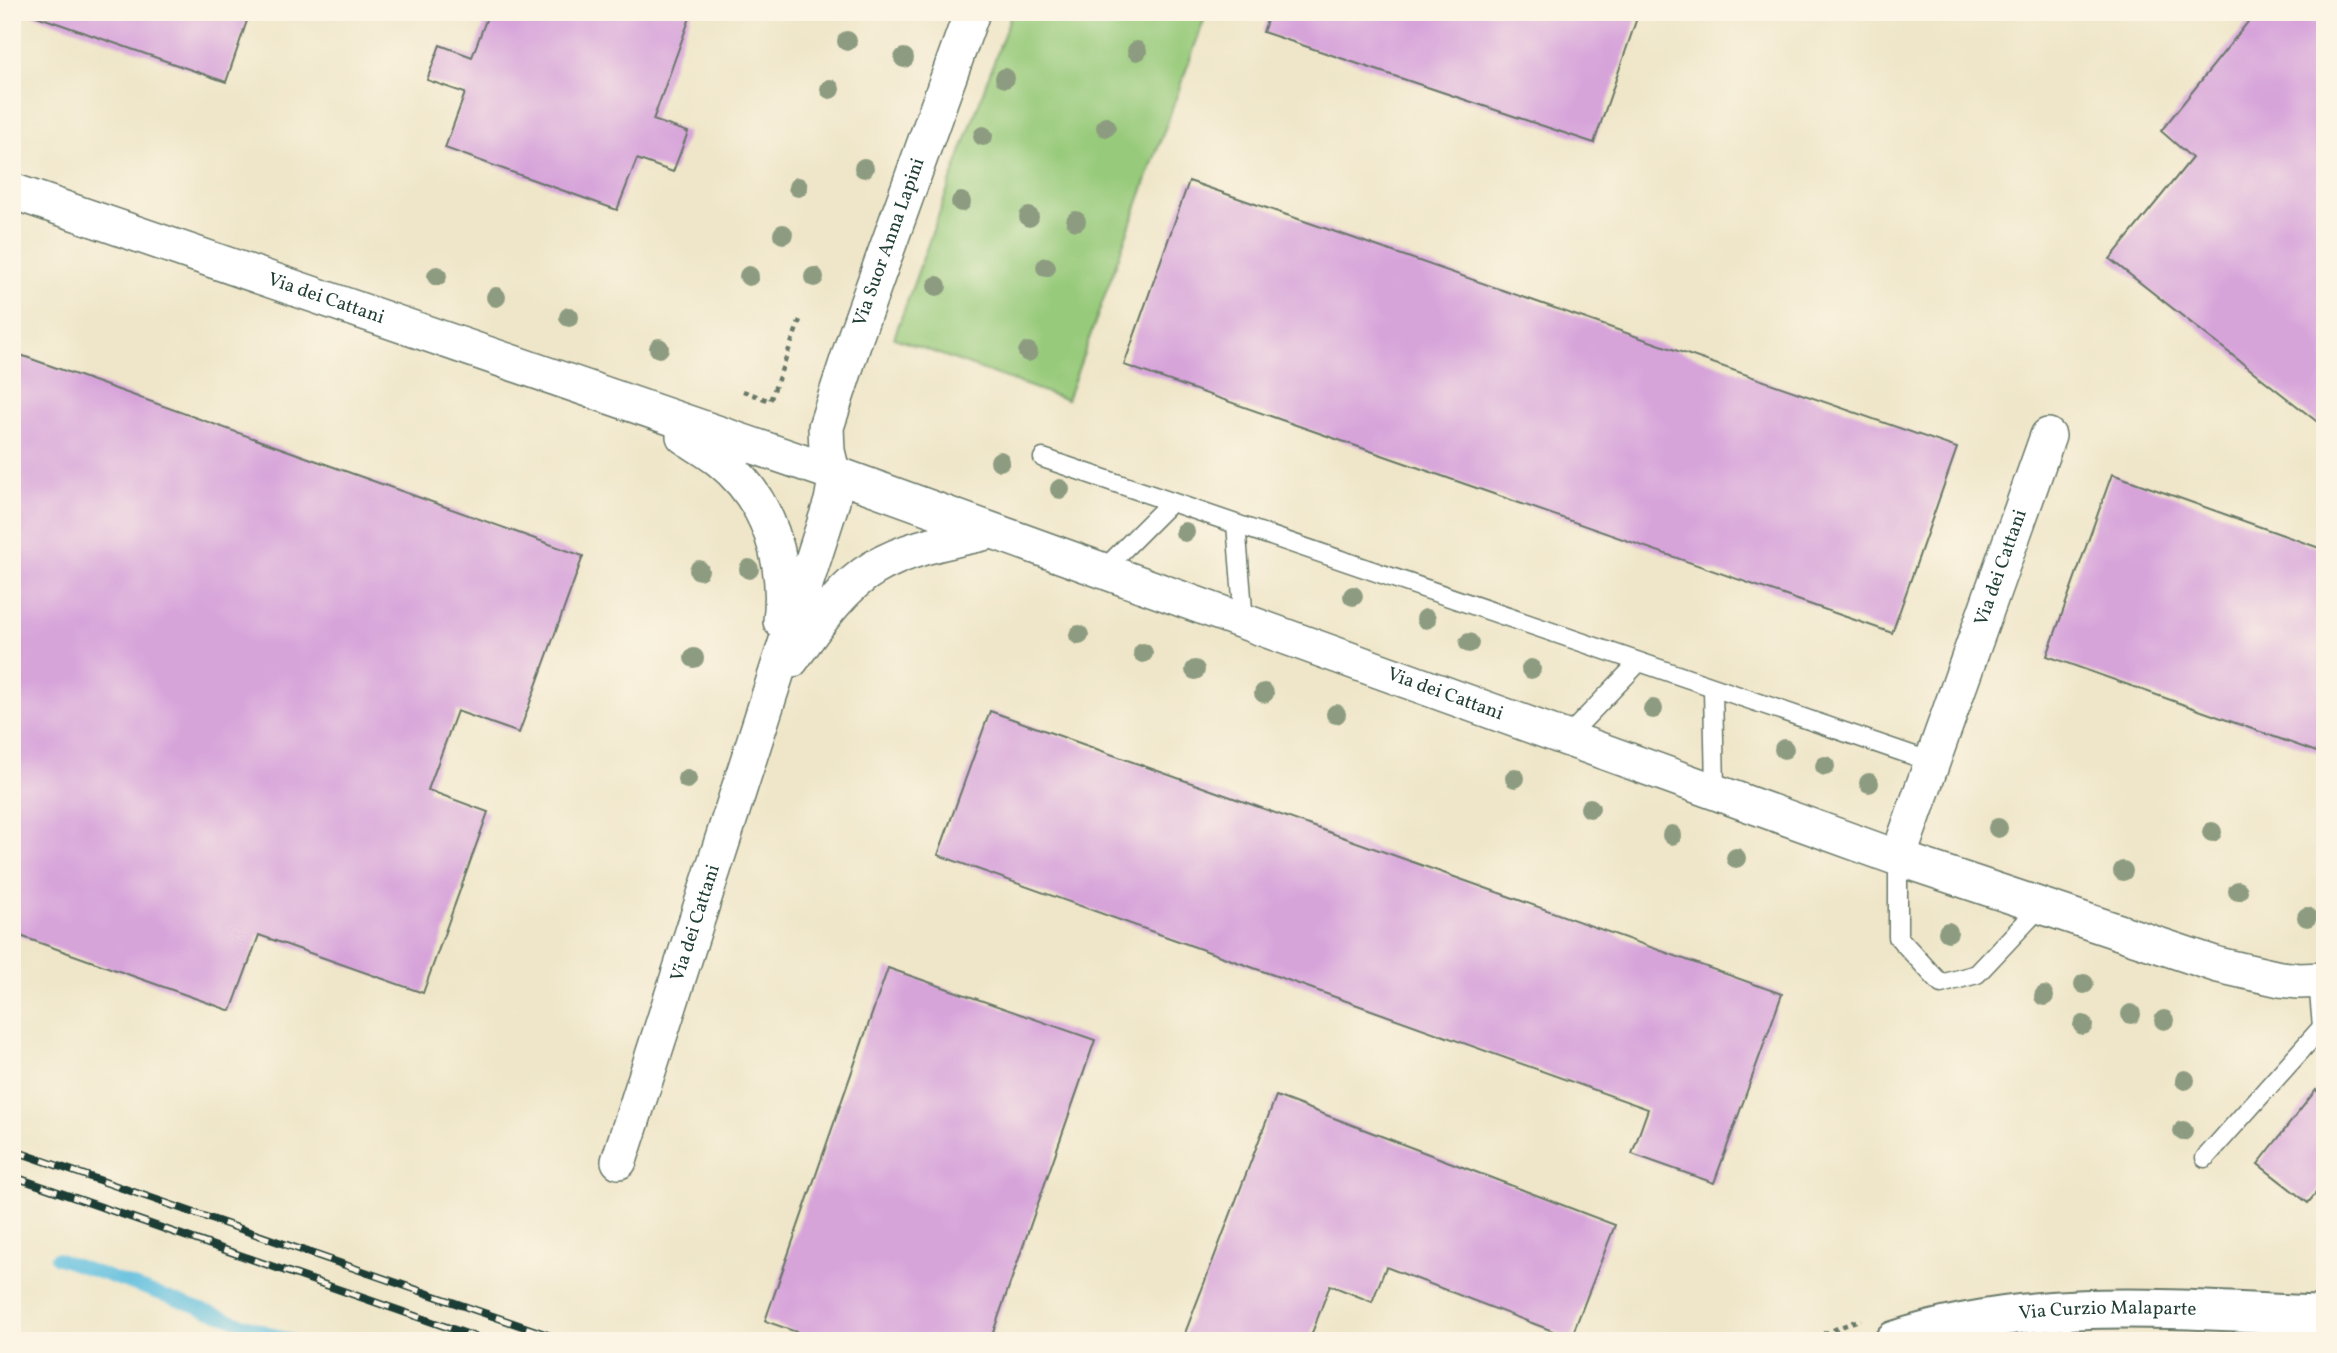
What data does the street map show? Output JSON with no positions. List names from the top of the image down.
{
  "streets": {
    "street": ["Via Suor Anna Lapini", "Via dei Cattani", "Via Curzio Malaparte"]
  },
  "crossings": [
    ["Via Suor Anna Lapini", "Via dei Cattani"]
  ]
}
